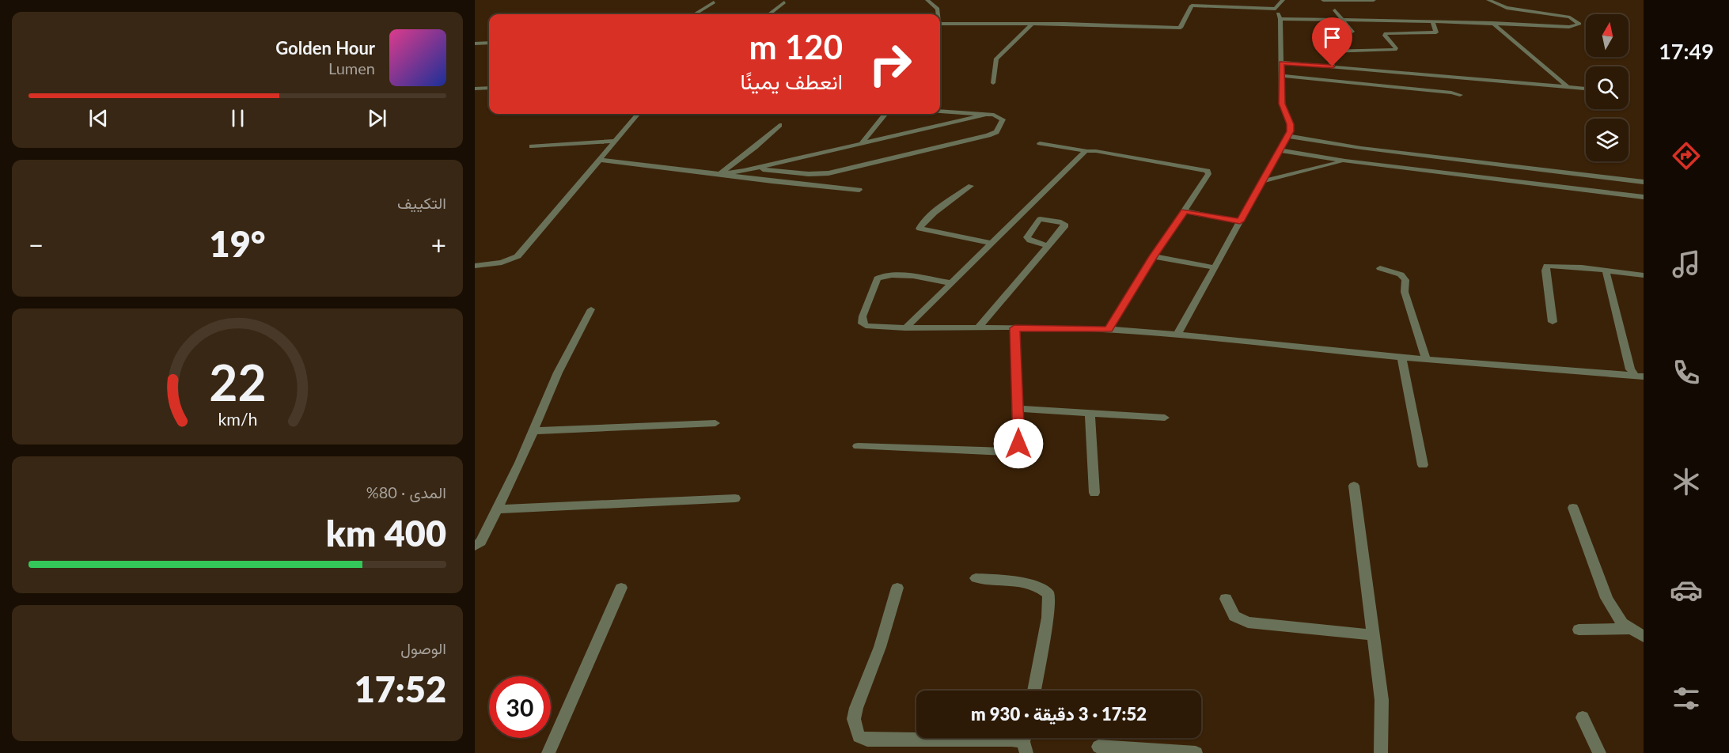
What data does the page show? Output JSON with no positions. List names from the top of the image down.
{
  "north": "top",
  "page": {
    "tabs": "17:49",
    "turn": ["120 m", "انعطف يمينًا"],
    "song": ["Golden Hour", "Lumen"],
    "tile": [
      "التكييف",
      ["المدى · 80%", "400 km"],
      ["الوصول", "17:52"]
    ],
    "heat": ["−", "19°", "+"],
    "limit": "30",
    "trip": "17:52 · 3 دقيقة · 930 m",
    "gauge": ["22", "km/h"]
  }
}
